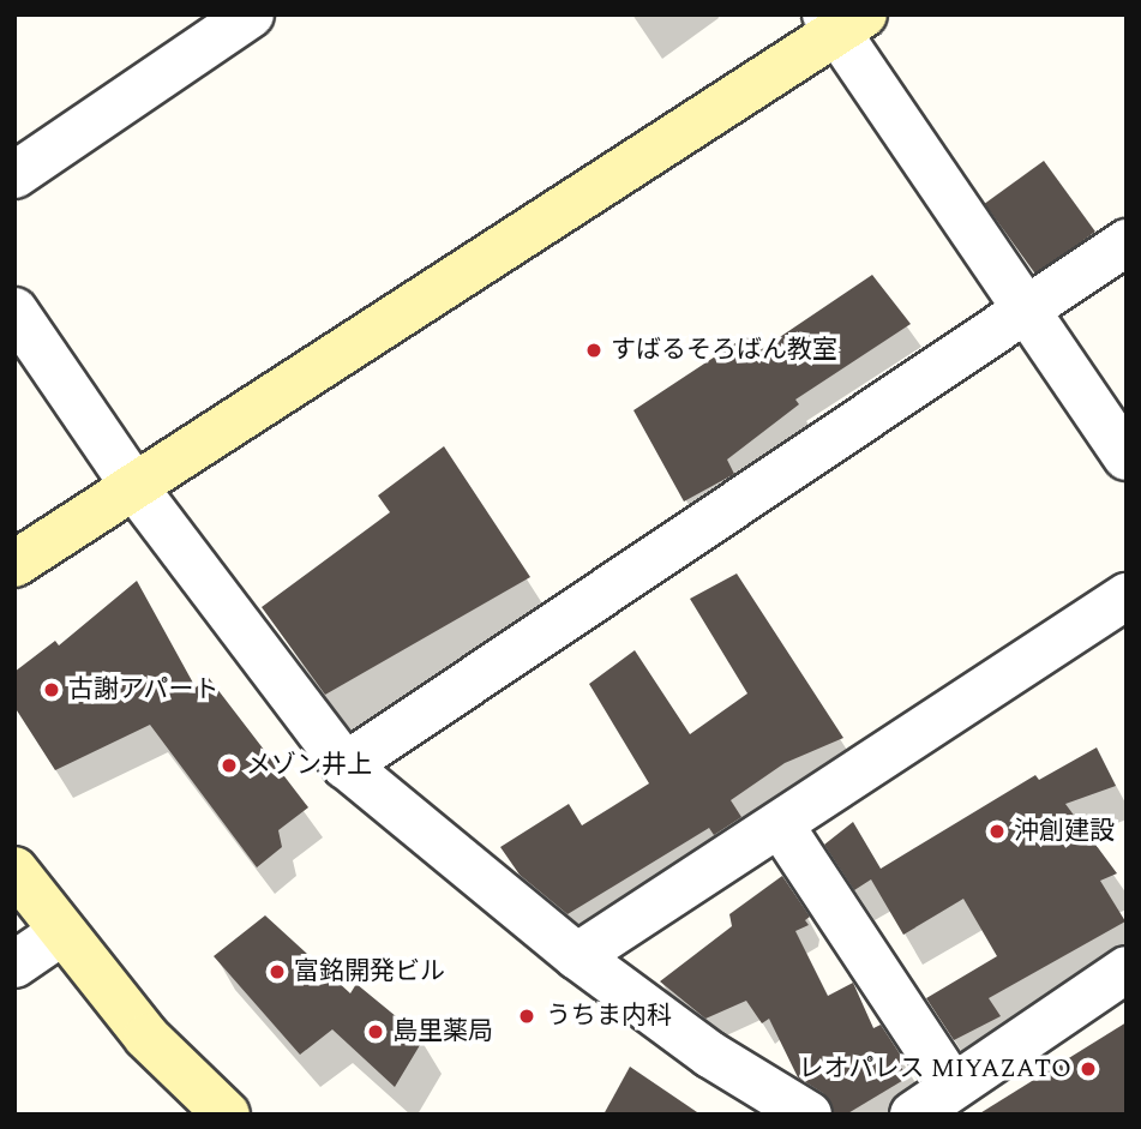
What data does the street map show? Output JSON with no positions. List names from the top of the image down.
{
  "places": [
    "すばるそろばん教室",
    "古謝アパート",
    "メゾン井上",
    "沖創建設",
    "富銘開発ビル",
    "うちま内科",
    "島里薬局",
    "レオパレス MIYAZATO"
  ]
}
